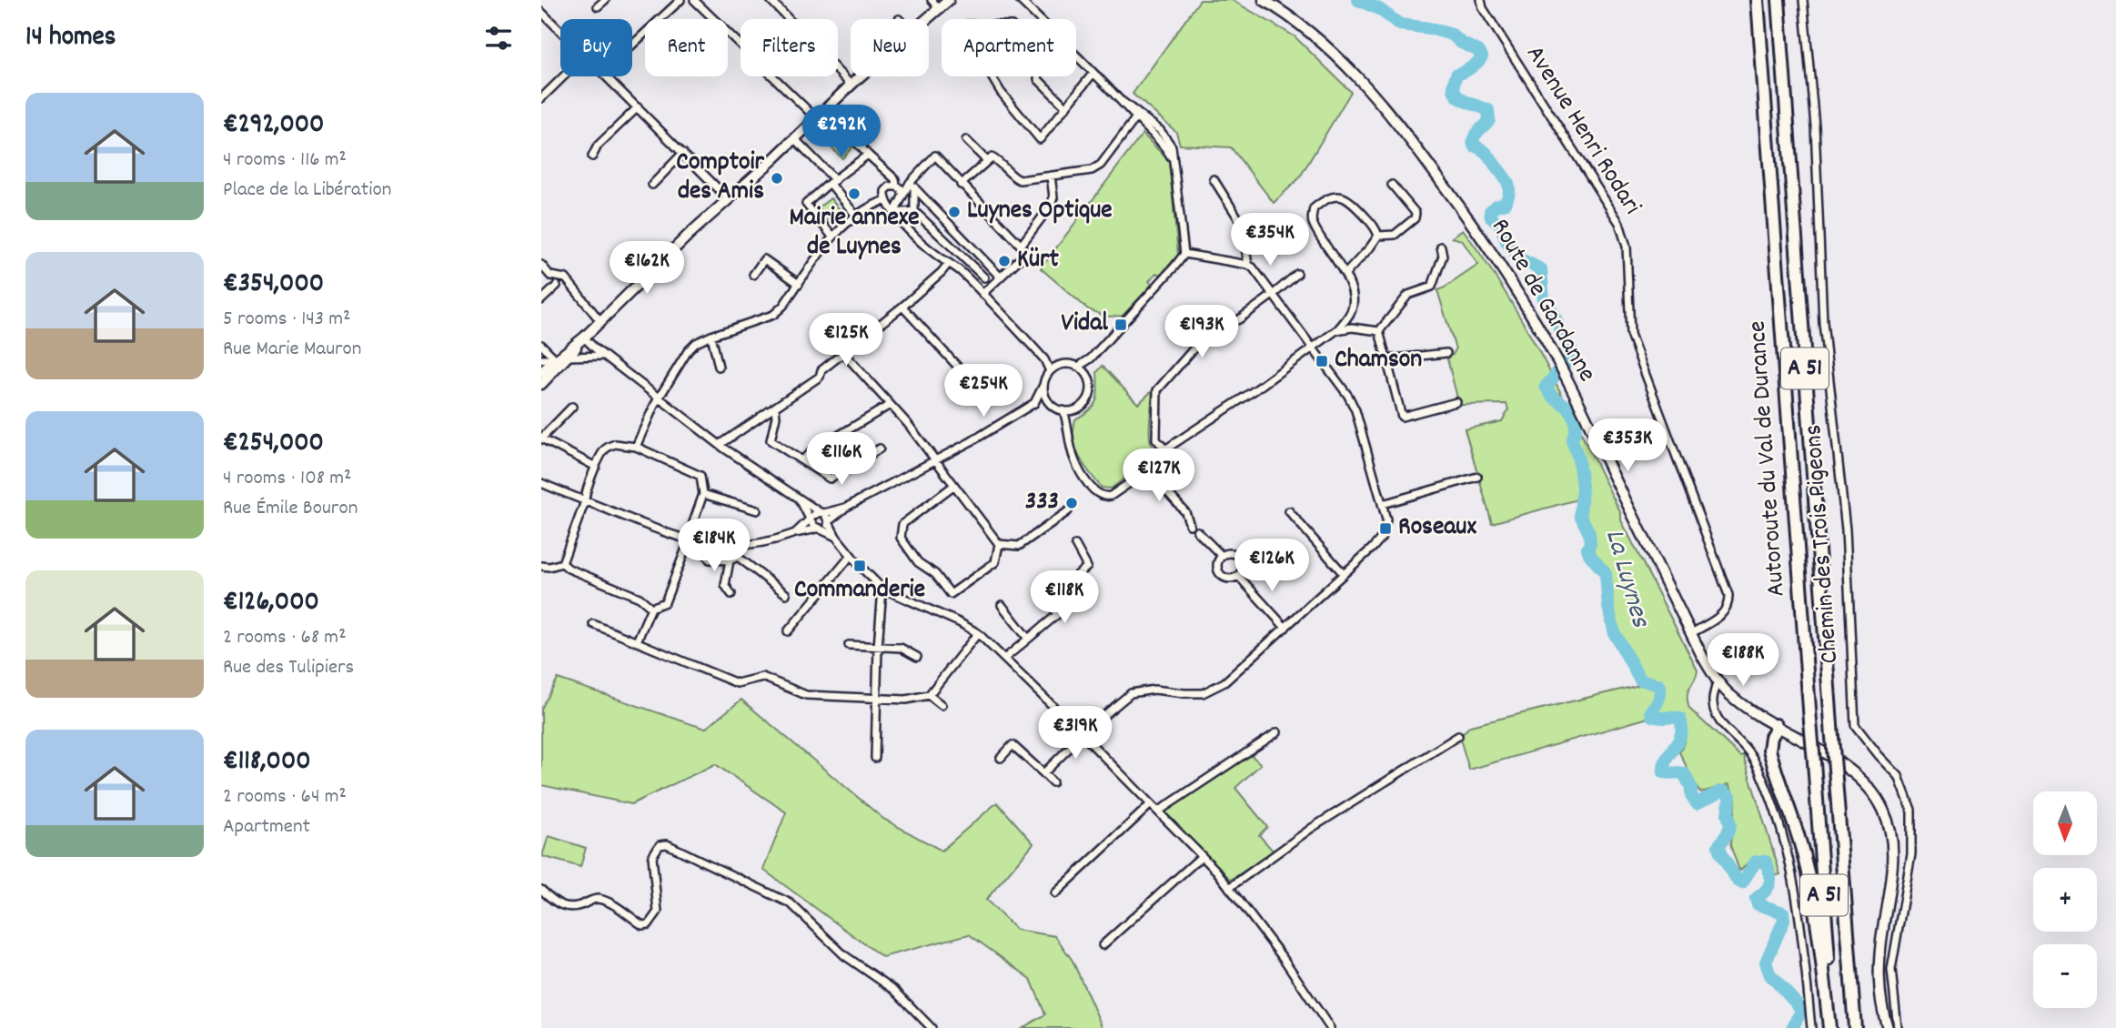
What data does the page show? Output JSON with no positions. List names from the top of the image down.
{
  "streets": {
    "highway": ["A 51", "Autoroute du Val de Durance"],
    "main road": ["Route de Gardanne"],
    "street": ["Avenue Henri Rodari", "Chemin des Trois Pigeons"]
  },
  "crossings": [
    ["Avenue Henri Rodari", "Route de Gardanne"]
  ],
  "water": ["La Luynes"],
  "places": {
    "other": [
      "Comptoir des Amis",
      "Mairie annexe de Luynes",
      "Luynes Optique",
      "Kürt",
      "333"
    ],
    "transit": [
      "Vidal",
      "Chamson",
      "Roseaux",
      "Commanderie"
    ]
  },
  "north": "bottom",
  "page": {
    "heading": "14 homes",
    "chip": [
      "Buy",
      "Rent",
      "Filters",
      "New",
      "Apartment"
    ],
    "list": [
      {
        "name": "€292,000",
        "note": "4 rooms · 116 m² · Place de la Libération"
      },
      {
        "name": "€354,000",
        "note": "5 rooms · 143 m² · Rue Marie Mauron"
      },
      {
        "name": "€254,000",
        "note": "4 rooms · 108 m² · Rue Émile Bouron"
      },
      {
        "name": "€126,000",
        "note": "2 rooms · 68 m² · Rue des Tulipiers"
      },
      {
        "name": "€118,000",
        "note": "2 rooms · 64 m² · Apartment"
      }
    ],
    "price": [
      "€292K",
      "€354K",
      "€162K",
      "€193K",
      "€125K",
      "€254K",
      "€353K",
      "€116K",
      "€127K",
      "€184K",
      "€126K",
      "€118K",
      "€188K",
      "€319K"
    ],
    "map_buttons": ["+", "−"]
  }
}
